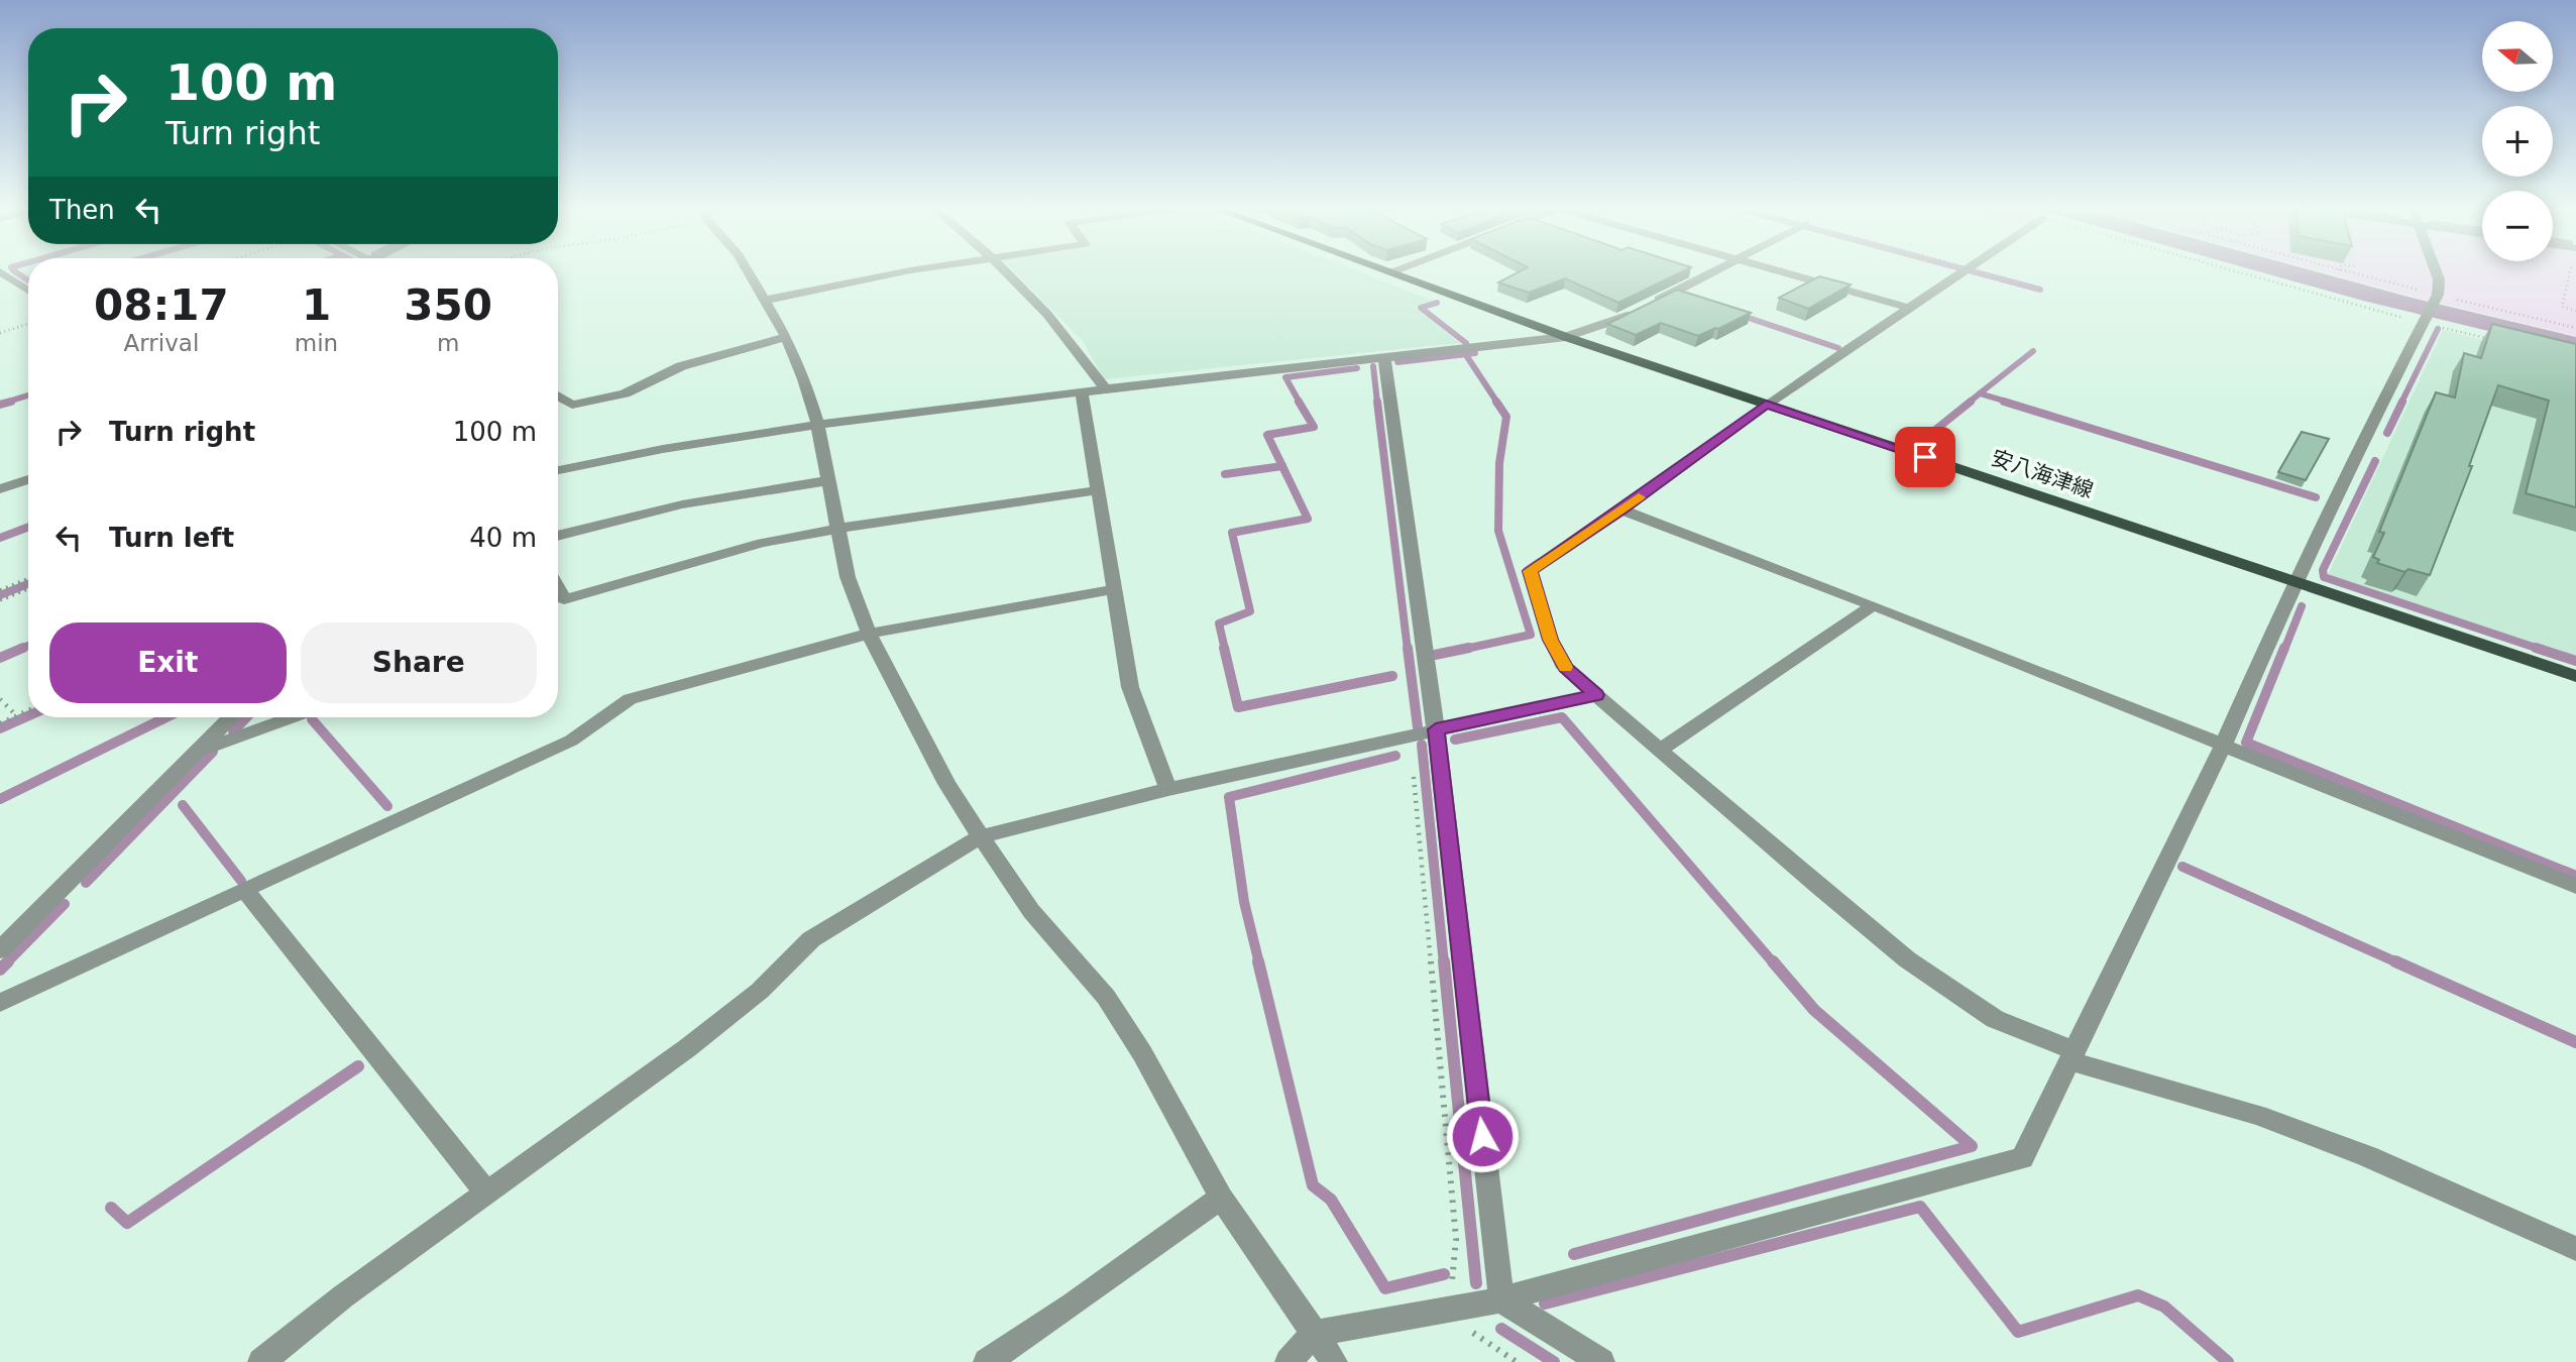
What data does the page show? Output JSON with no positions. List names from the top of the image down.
{
  "streets": {
    "main road": ["安八海津線"]
  },
  "north": "left",
  "page": {
    "map_buttons": ["+", "−"],
    "turn": ["100 m", "Turn right"],
    "then": "Then",
    "eta": [
      "08:17",
      "Arrival",
      "1",
      "min",
      "350",
      "m"
    ],
    "list": [
      {
        "name": "Turn right",
        "value": "100 m"
      },
      {
        "name": "Turn left",
        "value": "40 m"
      }
    ],
    "buttons": ["Exit", "Share"]
  }
}
